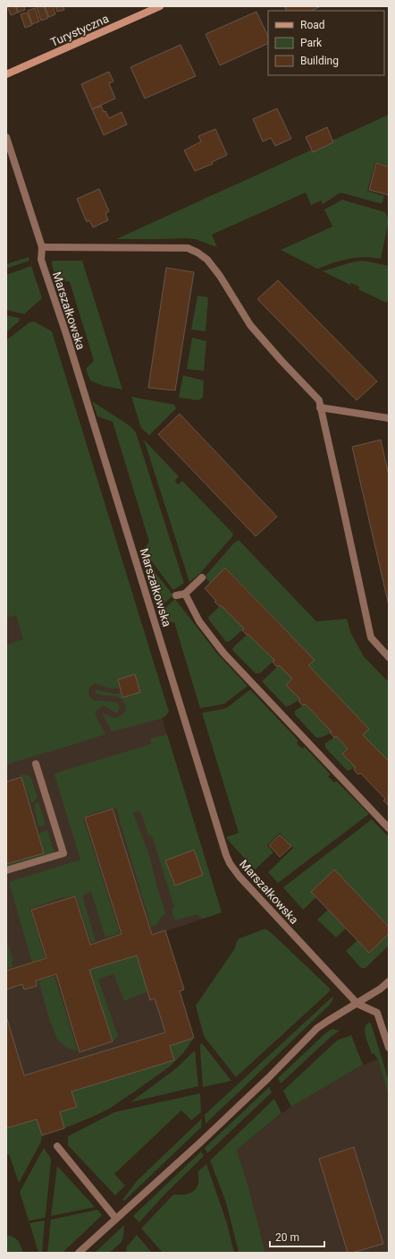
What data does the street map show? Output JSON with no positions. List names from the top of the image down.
{
  "streets": {
    "street": ["Turystyczna", "Marszałkowska"]
  },
  "legend": ["Road", "Park", "Building"],
  "scale_bar": "20 m"
}
